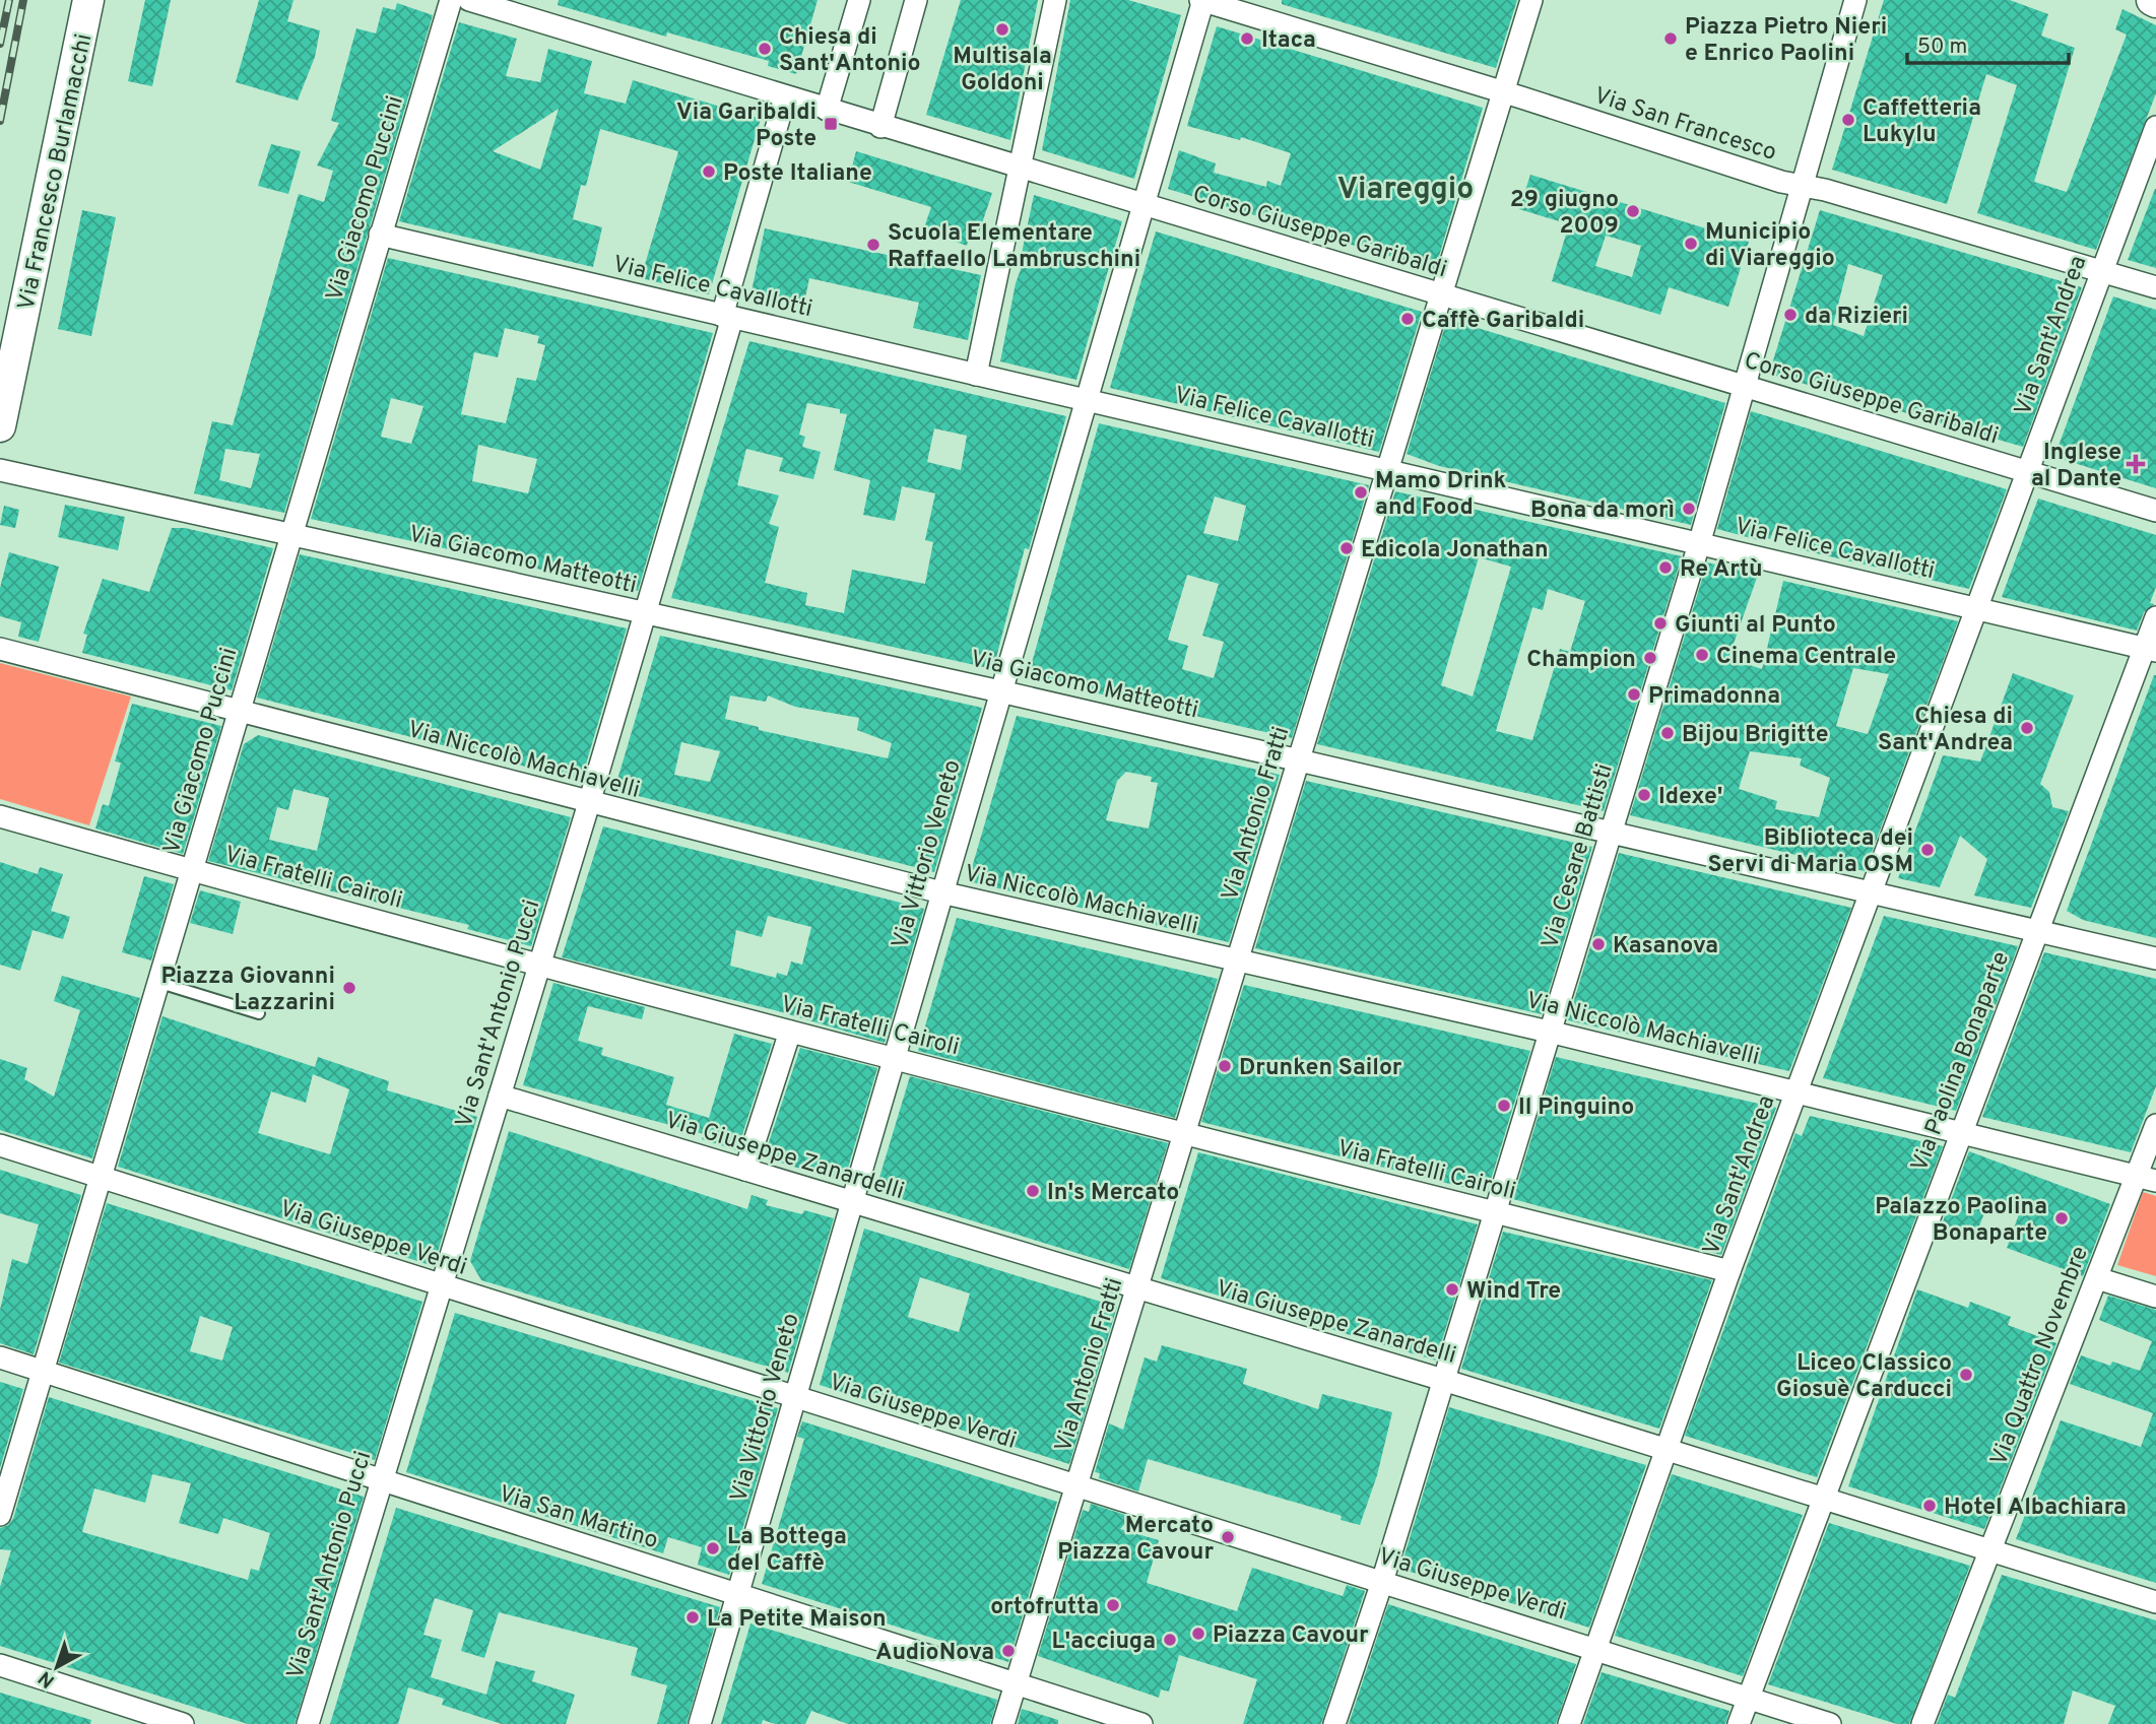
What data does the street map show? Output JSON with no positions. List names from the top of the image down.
{
  "streets": {
    "street": [
      "Via San Francesco",
      "Via Francesco Burlamacchi",
      "Via Giacomo Puccini",
      "Corso Giuseppe Garibaldi",
      "Via Felice Cavallotti",
      "Via Sant'Andrea",
      "Via Giacomo Matteotti",
      "Via Niccolò Machiavelli",
      "Via Antonio Fratti",
      "Via Vittorio Veneto",
      "Via Cesare Battisti",
      "Via Fratelli Cairoli",
      "Via Sant'Antonio Pucci",
      "Via Paolina Bonaparte",
      "Via Giuseppe Zanardelli",
      "Via Giuseppe Verdi",
      "Via Quattro Novembre",
      "Via San Martino"
    ]
  },
  "crossings": [
    ["Via San Francesco", "Via Sant'Andrea"],
    ["Via San Francesco", "Via Antonio Fratti"],
    ["Via San Francesco", "Via Vittorio Veneto"],
    ["Via San Francesco", "Via Cesare Battisti"],
    ["Via Giacomo Puccini", "Via Felice Cavallotti"],
    ["Via Giacomo Puccini", "Via Giacomo Matteotti"],
    ["Via Giacomo Puccini", "Via Niccolò Machiavelli"],
    ["Via Giacomo Puccini", "Via Fratelli Cairoli"],
    ["Via Giacomo Puccini", "Via Giuseppe Verdi"],
    ["Via Giacomo Puccini", "Via San Martino"],
    ["Corso Giuseppe Garibaldi", "Via Sant'Andrea"],
    ["Corso Giuseppe Garibaldi", "Via Antonio Fratti"],
    ["Corso Giuseppe Garibaldi", "Via Vittorio Veneto"],
    ["Corso Giuseppe Garibaldi", "Via Cesare Battisti"],
    ["Corso Giuseppe Garibaldi", "Via Sant'Antonio Pucci"],
    ["Via Felice Cavallotti", "Via Sant'Andrea"],
    ["Via Felice Cavallotti", "Via Antonio Fratti"],
    ["Via Felice Cavallotti", "Via Vittorio Veneto"],
    ["Via Felice Cavallotti", "Via Cesare Battisti"],
    ["Via Felice Cavallotti", "Via Sant'Antonio Pucci"],
    ["Via Felice Cavallotti", "Via Paolina Bonaparte"],
    ["Via Sant'Andrea", "Via Giacomo Matteotti"],
    ["Via Sant'Andrea", "Via Niccolò Machiavelli"],
    ["Via Sant'Andrea", "Via Fratelli Cairoli"],
    ["Via Sant'Andrea", "Via Giuseppe Zanardelli"],
    ["Via Sant'Andrea", "Via Giuseppe Verdi"],
    ["Via Giacomo Matteotti", "Via Antonio Fratti"],
    ["Via Giacomo Matteotti", "Via Vittorio Veneto"],
    ["Via Giacomo Matteotti", "Via Cesare Battisti"],
    ["Via Giacomo Matteotti", "Via Sant'Antonio Pucci"],
    ["Via Giacomo Matteotti", "Via Paolina Bonaparte"],
    ["Via Niccolò Machiavelli", "Via Antonio Fratti"],
    ["Via Niccolò Machiavelli", "Via Vittorio Veneto"],
    ["Via Niccolò Machiavelli", "Via Cesare Battisti"],
    ["Via Niccolò Machiavelli", "Via Sant'Antonio Pucci"],
    ["Via Niccolò Machiavelli", "Via Paolina Bonaparte"],
    ["Via Niccolò Machiavelli", "Via Quattro Novembre"],
    ["Via Antonio Fratti", "Via Fratelli Cairoli"],
    ["Via Antonio Fratti", "Via Giuseppe Zanardelli"],
    ["Via Antonio Fratti", "Via Giuseppe Verdi"],
    ["Via Antonio Fratti", "Via San Martino"],
    ["Via Vittorio Veneto", "Via Fratelli Cairoli"],
    ["Via Vittorio Veneto", "Via Giuseppe Zanardelli"],
    ["Via Vittorio Veneto", "Via Giuseppe Verdi"],
    ["Via Vittorio Veneto", "Via San Martino"],
    ["Via Cesare Battisti", "Via Fratelli Cairoli"],
    ["Via Cesare Battisti", "Via Giuseppe Zanardelli"],
    ["Via Cesare Battisti", "Via Giuseppe Verdi"],
    ["Via Fratelli Cairoli", "Via Sant'Antonio Pucci"],
    ["Via Sant'Antonio Pucci", "Via Giuseppe Zanardelli"],
    ["Via Sant'Antonio Pucci", "Via Giuseppe Verdi"],
    ["Via Sant'Antonio Pucci", "Via San Martino"],
    ["Via Paolina Bonaparte", "Via Giuseppe Zanardelli"],
    ["Via Paolina Bonaparte", "Via Giuseppe Verdi"],
    ["Via Giuseppe Zanardelli", "Via Quattro Novembre"]
  ],
  "districts": ["Viareggio"],
  "places": {
    "other": [
      "Multisala Goldoni",
      "Itaca",
      "Piazza Pietro Nieri e Enrico Paolini",
      "Chiesa di Sant'Antonio",
      "Caffetteria Lukylu",
      "Poste Italiane",
      "29 giugno 2009",
      "Municipio di Viareggio",
      "Scuola Elementare Raffaello Lambruschini",
      "da Rizieri",
      "Caffè Garibaldi",
      "Mamo Drink and Food",
      "Bona da morì",
      "Edicola Jonathan",
      "Re Artù",
      "Giunti al Punto",
      "Cinema Centrale",
      "Champion",
      "Primadonna",
      "Chiesa di Sant'Andrea",
      "Bijou Brigitte",
      "Idexe'",
      "Biblioteca dei Servi di Maria OSM",
      "Kasanova",
      "Piazza Giovanni Lazzarini",
      "Drunken Sailor",
      "Il Pinguino",
      "In's Mercato",
      "Palazzo Paolina Bonaparte",
      "Wind Tre",
      "Liceo Classico Giosuè Carducci",
      "Hotel Albachiara",
      "Mercato Piazza Cavour",
      "La Bottega del Caffè",
      "ortofrutta",
      "La Petite Maison",
      "Piazza Cavour",
      "L'acciuga",
      "AudioNova"
    ],
    "transit": ["Via Garibaldi Poste"],
    "health": ["Inglese al Dante"]
  },
  "scale_bar": "50 m",
  "north": "bottom left"
}
